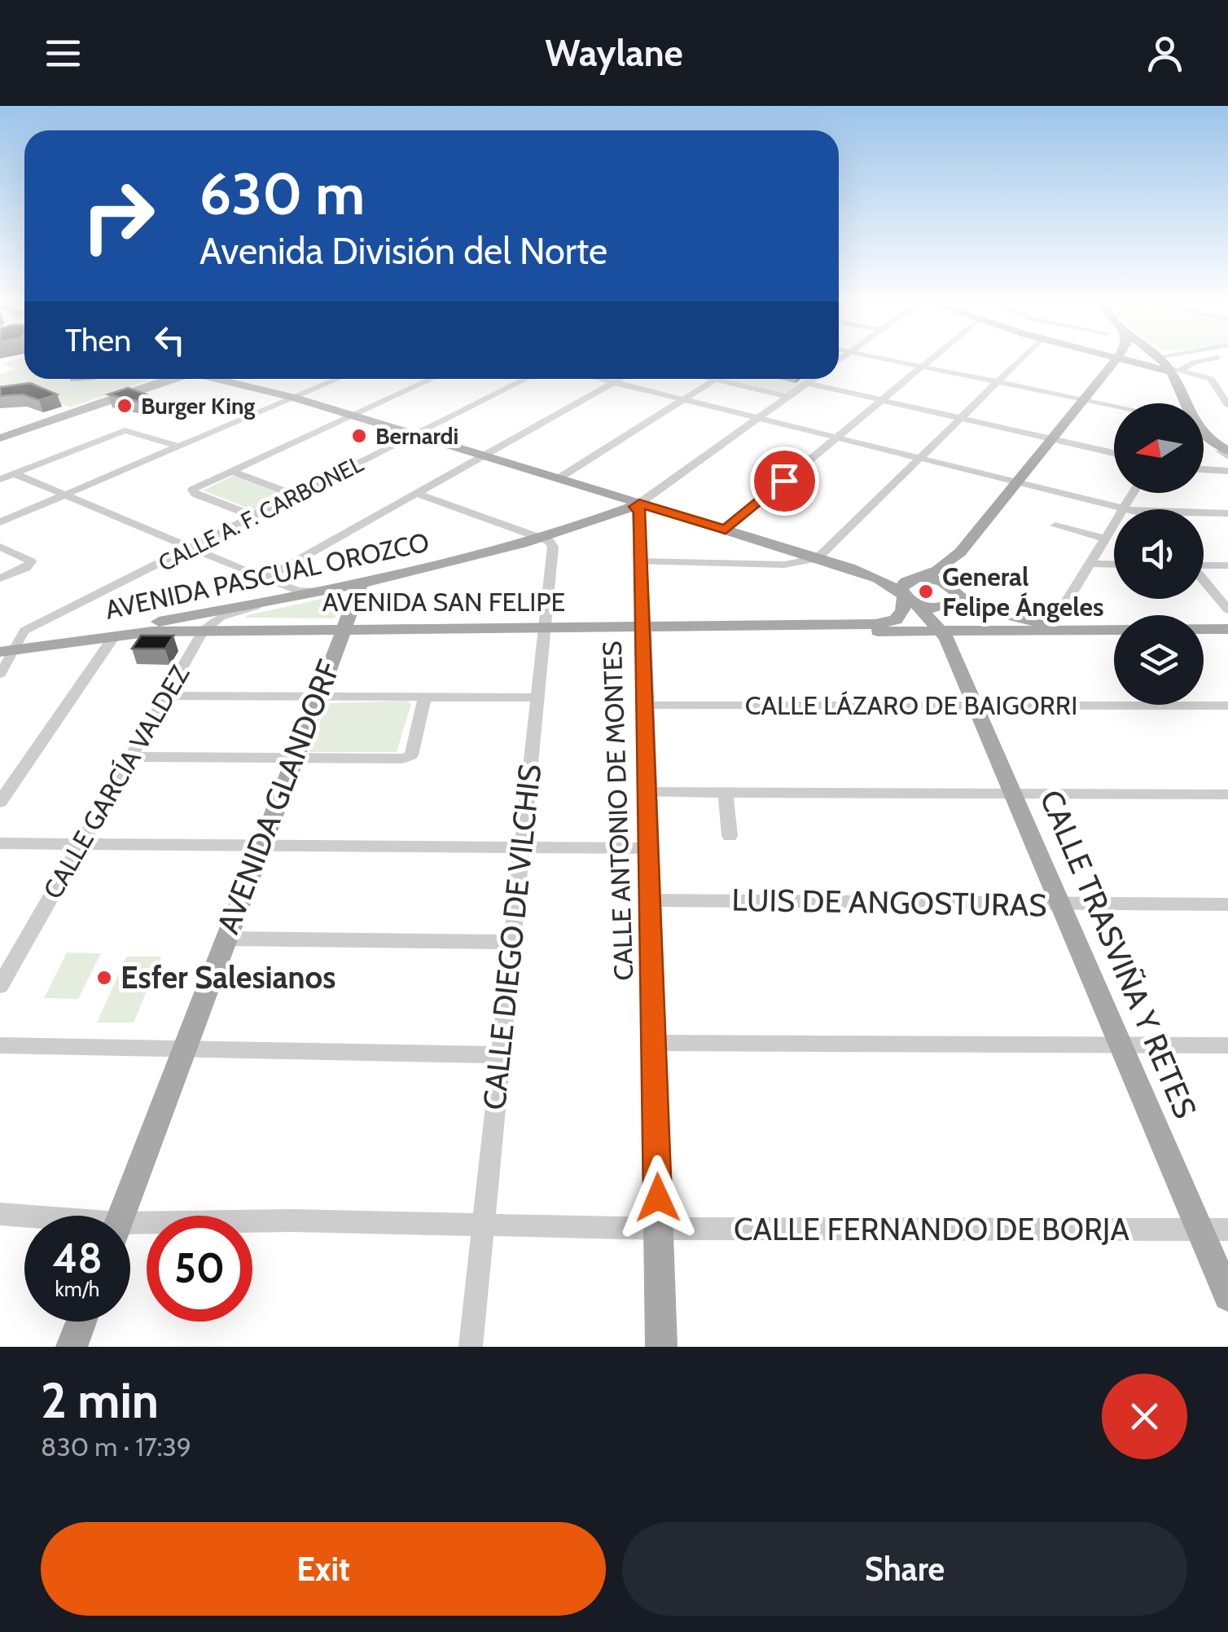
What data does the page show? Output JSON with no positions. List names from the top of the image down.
{
  "streets": {
    "main road": [
      "AVENIDA PASCUAL OROZCO",
      "AVENIDA SAN FELIPE",
      "AVENIDA GLANDORF",
      "CALLE ANTONIO DE MONTES",
      "CALLE TRASVIÑA Y RETES"
    ],
    "street": [
      "CALLE A. F. CARBONEL",
      "CALLE LÁZARO DE BAIGORRI",
      "CALLE GARCÍA VALDEZ",
      "LUIS DE ANGOSTURAS",
      "CALLE DIEGO DE VILCHIS",
      "CALLE FERNANDO DE BORJA"
    ]
  },
  "crossings": [
    ["CALLE A. F. CARBONEL", "AVENIDA PASCUAL OROZCO"],
    ["AVENIDA PASCUAL OROZCO", "AVENIDA SAN FELIPE"],
    ["AVENIDA PASCUAL OROZCO", "AVENIDA GLANDORF"],
    ["AVENIDA PASCUAL OROZCO", "CALLE ANTONIO DE MONTES"],
    ["AVENIDA PASCUAL OROZCO", "CALLE DIEGO DE VILCHIS"],
    ["AVENIDA SAN FELIPE", "CALLE GARCÍA VALDEZ"],
    ["AVENIDA SAN FELIPE", "AVENIDA GLANDORF"],
    ["AVENIDA SAN FELIPE", "CALLE ANTONIO DE MONTES"],
    ["AVENIDA SAN FELIPE", "CALLE DIEGO DE VILCHIS"],
    ["AVENIDA SAN FELIPE", "CALLE TRASVIÑA Y RETES"],
    ["CALLE LÁZARO DE BAIGORRI", "CALLE ANTONIO DE MONTES"],
    ["CALLE LÁZARO DE BAIGORRI", "CALLE TRASVIÑA Y RETES"],
    ["CALLE ANTONIO DE MONTES", "LUIS DE ANGOSTURAS"],
    ["CALLE ANTONIO DE MONTES", "CALLE FERNANDO DE BORJA"],
    ["LUIS DE ANGOSTURAS", "CALLE TRASVIÑA Y RETES"],
    ["CALLE DIEGO DE VILCHIS", "CALLE FERNANDO DE BORJA"],
    ["CALLE TRASVIÑA Y RETES", "CALLE FERNANDO DE BORJA"]
  ],
  "places": [
    "Burger King",
    "Bernardi",
    "General Felipe Ángeles",
    "Esfer Salesianos"
  ],
  "north": "left",
  "page": {
    "header": "Waylane",
    "turn": ["630 m", "Avenida División del Norte"],
    "then": "Then",
    "speed": "48 km/h",
    "limit": "50",
    "heading": ["2 min", "830 m · 17:39"],
    "buttons": ["Exit", "Share"]
  }
}
